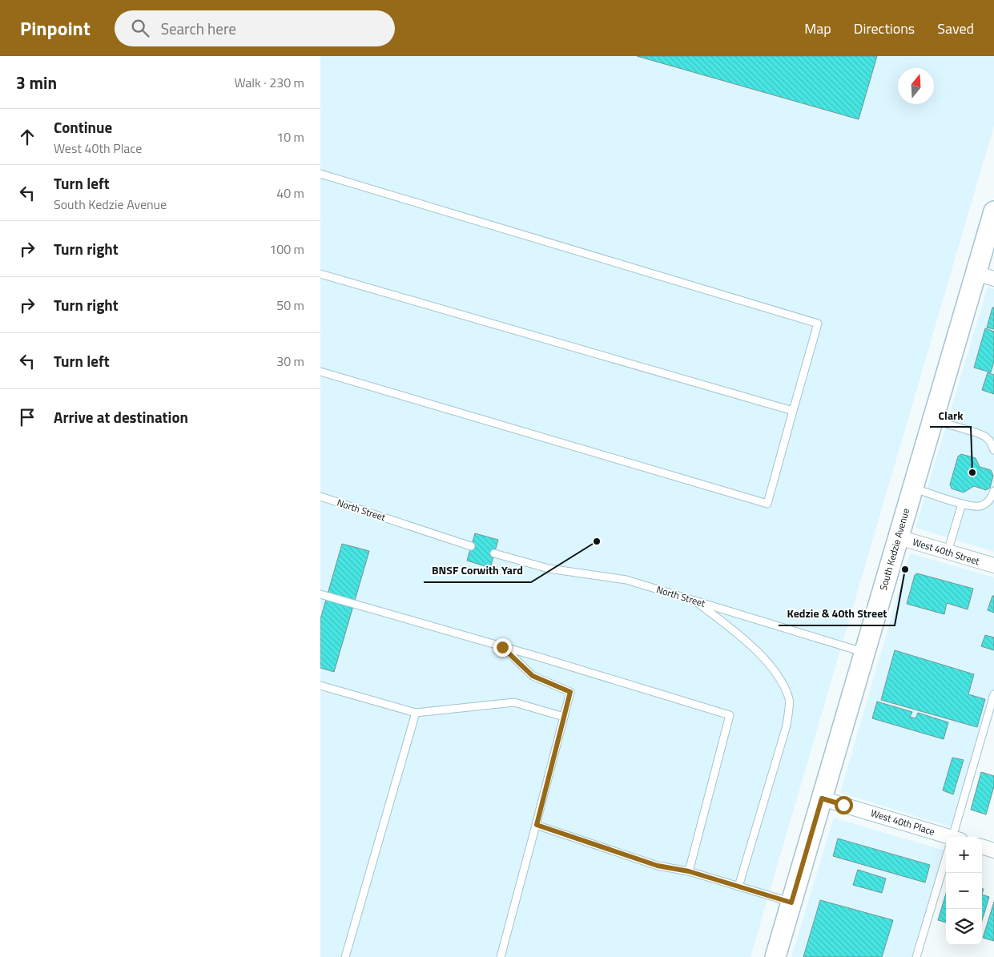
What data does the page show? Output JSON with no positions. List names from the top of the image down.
{
  "streets": {
    "main road": ["South Kedzie Avenue"],
    "street": ["West 40th Street", "West 40th Place"],
    "lane": ["North Street"]
  },
  "crossings": [
    ["North Street", "South Kedzie Avenue"],
    ["South Kedzie Avenue", "West 40th Street"],
    ["South Kedzie Avenue", "West 40th Place"]
  ],
  "places": ["Clark", "BNSF Corwith Yard", "Kedzie & 40th Street"],
  "north": "top",
  "page": {
    "header": "Pinpoint",
    "search": "Search here",
    "nav": ["Map", "Directions", "Saved"],
    "heading": ["3 min", "Walk · 230 m"],
    "list": [
      ["Continue", "West 40th Place", "10 m"],
      ["Turn left", "South Kedzie Avenue", "40 m"],
      ["Turn right", "100 m"],
      ["Turn right", "50 m"],
      ["Turn left", "30 m"],
      "Arrive at destination"
    ],
    "map_buttons": ["+", "−"]
  }
}
